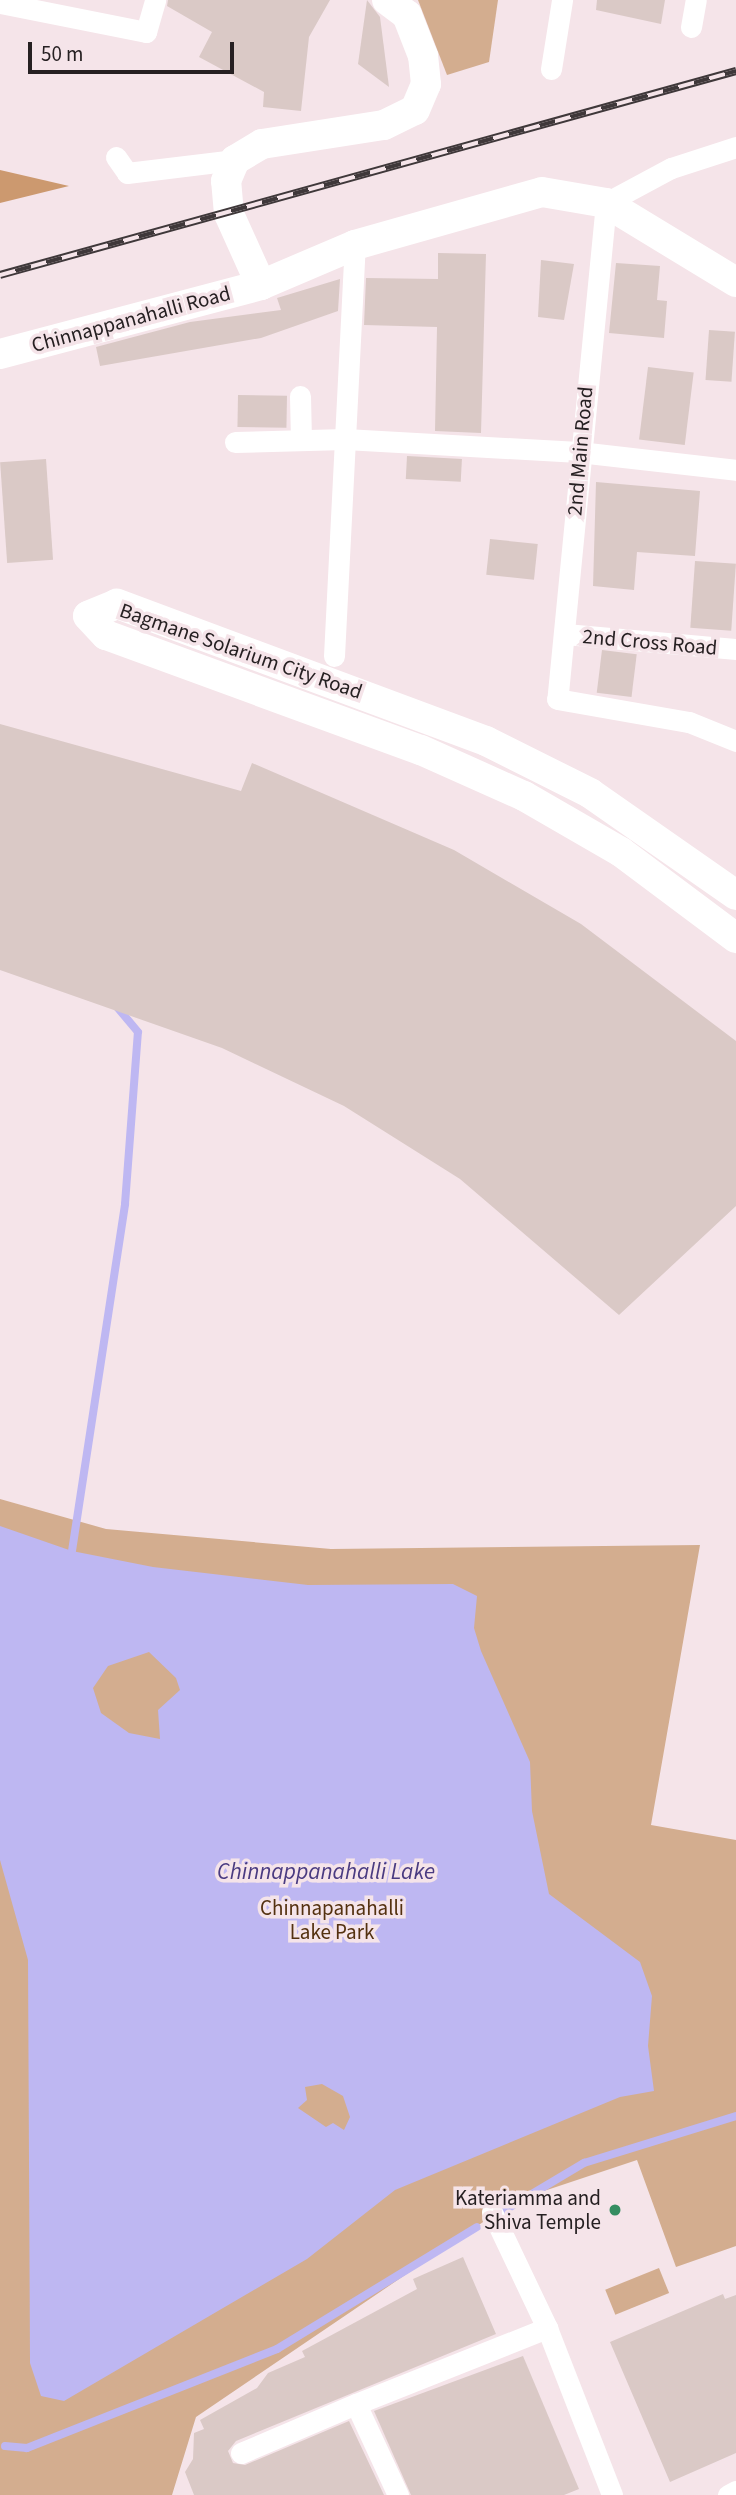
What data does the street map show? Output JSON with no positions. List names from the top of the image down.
{
  "streets": {
    "street": [
      "Chinnappanahalli Road",
      "2nd Main Road",
      "2nd Cross Road",
      "Bagmane Solarium City Road"
    ]
  },
  "crossings": [
    ["Chinnappanahalli Road", "2nd Main Road"],
    ["2nd Main Road", "2nd Cross Road"]
  ],
  "water": ["Chinnappanahalli Lake"],
  "parks": ["Chinnapanahalli Lake Park"],
  "places": ["Kateriamma and Shiva Temple"],
  "scale_bar": "50 m"
}
